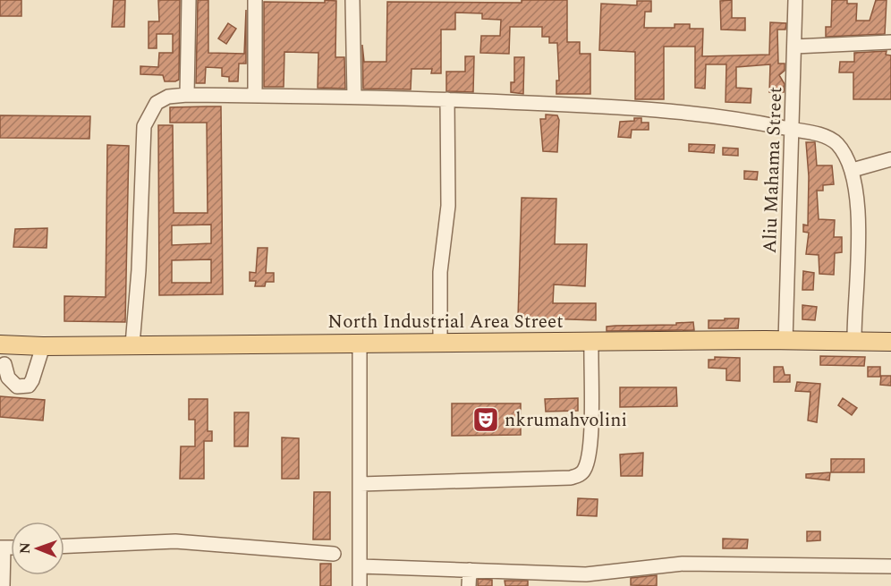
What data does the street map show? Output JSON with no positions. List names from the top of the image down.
{
  "streets": {
    "main road": ["North Industrial Area Street"],
    "street": ["Aliu Mahama Street"]
  },
  "crossings": [
    ["Aliu Mahama Street", "North Industrial Area Street"]
  ],
  "places": {
    "theatre": ["nkrumahvolini"]
  },
  "north": "left"
}
